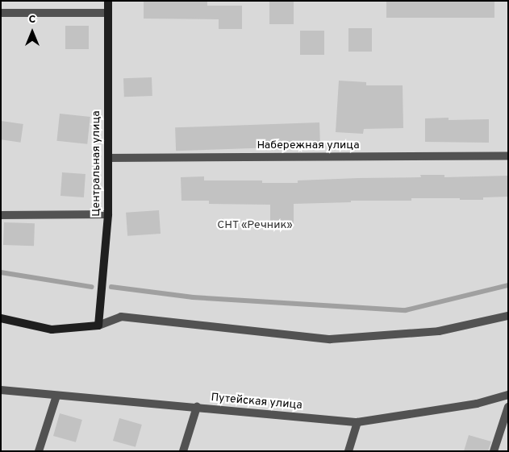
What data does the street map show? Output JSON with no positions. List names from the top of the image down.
{
  "streets": {
    "street": ["Набережная улица", "Центральная улица", "Путейская улица"]
  },
  "crossings": [
    ["Набережная улица", "Центральная улица"]
  ],
  "parks": ["СНТ «Речник»"],
  "north": "top"
}
